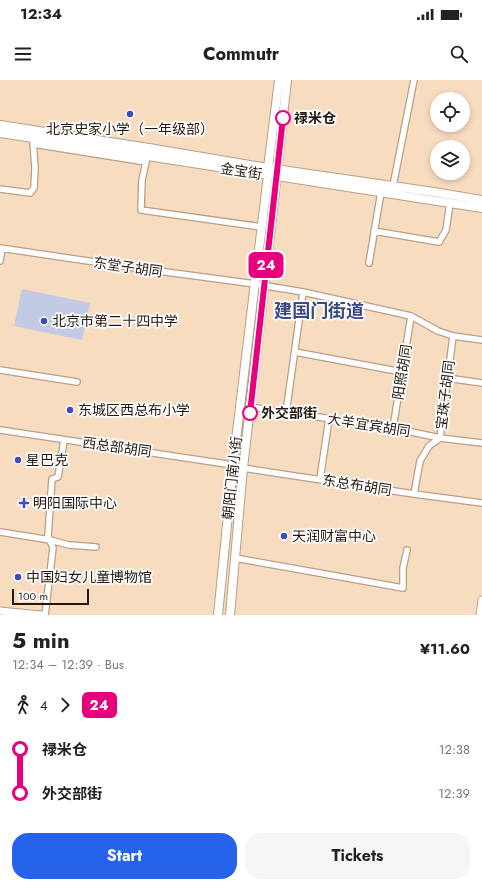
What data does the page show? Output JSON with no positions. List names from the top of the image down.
{
  "streets": {
    "main road": ["金宝街", "朝阳门南小街"],
    "street": [
      "东堂子胡同",
      "阳照胡同",
      "宝珠子胡同",
      "大羊宜宾胡同",
      "西总部胡同",
      "东总布胡同"
    ]
  },
  "crossings": [
    ["金宝街", "朝阳门南小街"],
    ["东堂子胡同", "阳照胡同"],
    ["东堂子胡同", "宝珠子胡同"],
    ["东堂子胡同", "朝阳门南小街"],
    ["阳照胡同", "大羊宜宾胡同"],
    ["宝珠子胡同", "大羊宜宾胡同"],
    ["宝珠子胡同", "东总布胡同"],
    ["大羊宜宾胡同", "朝阳门南小街"],
    ["西总部胡同", "朝阳门南小街"],
    ["西总部胡同", "东总布胡同"],
    ["朝阳门南小街", "东总布胡同"]
  ],
  "districts": ["建国门街道"],
  "places": {
    "other": [
      "北京史家小学（一年级部）",
      "禄米仓",
      "北京市第二十四中学",
      "东城区西总布小学",
      "外交部街",
      "星巴克",
      "天润财富中心",
      "中国妇女儿童博物馆"
    ],
    "health": ["明阳国际中心"]
  },
  "lines": ["bus line 24"],
  "scale_bar": "100 m",
  "page": {
    "status": "12:34",
    "header": "Commutr",
    "on_map": "24",
    "scale": "100 m",
    "heading": ["5 min", "12:34 – 12:39 · Bus", "¥11.60"],
    "legs": ["4", "24"],
    "list": [
      {
        "name": "禄米仓",
        "value": "12:38"
      },
      {
        "name": "外交部街",
        "value": "12:39"
      }
    ],
    "buttons": ["Start", "Tickets"]
  }
}
